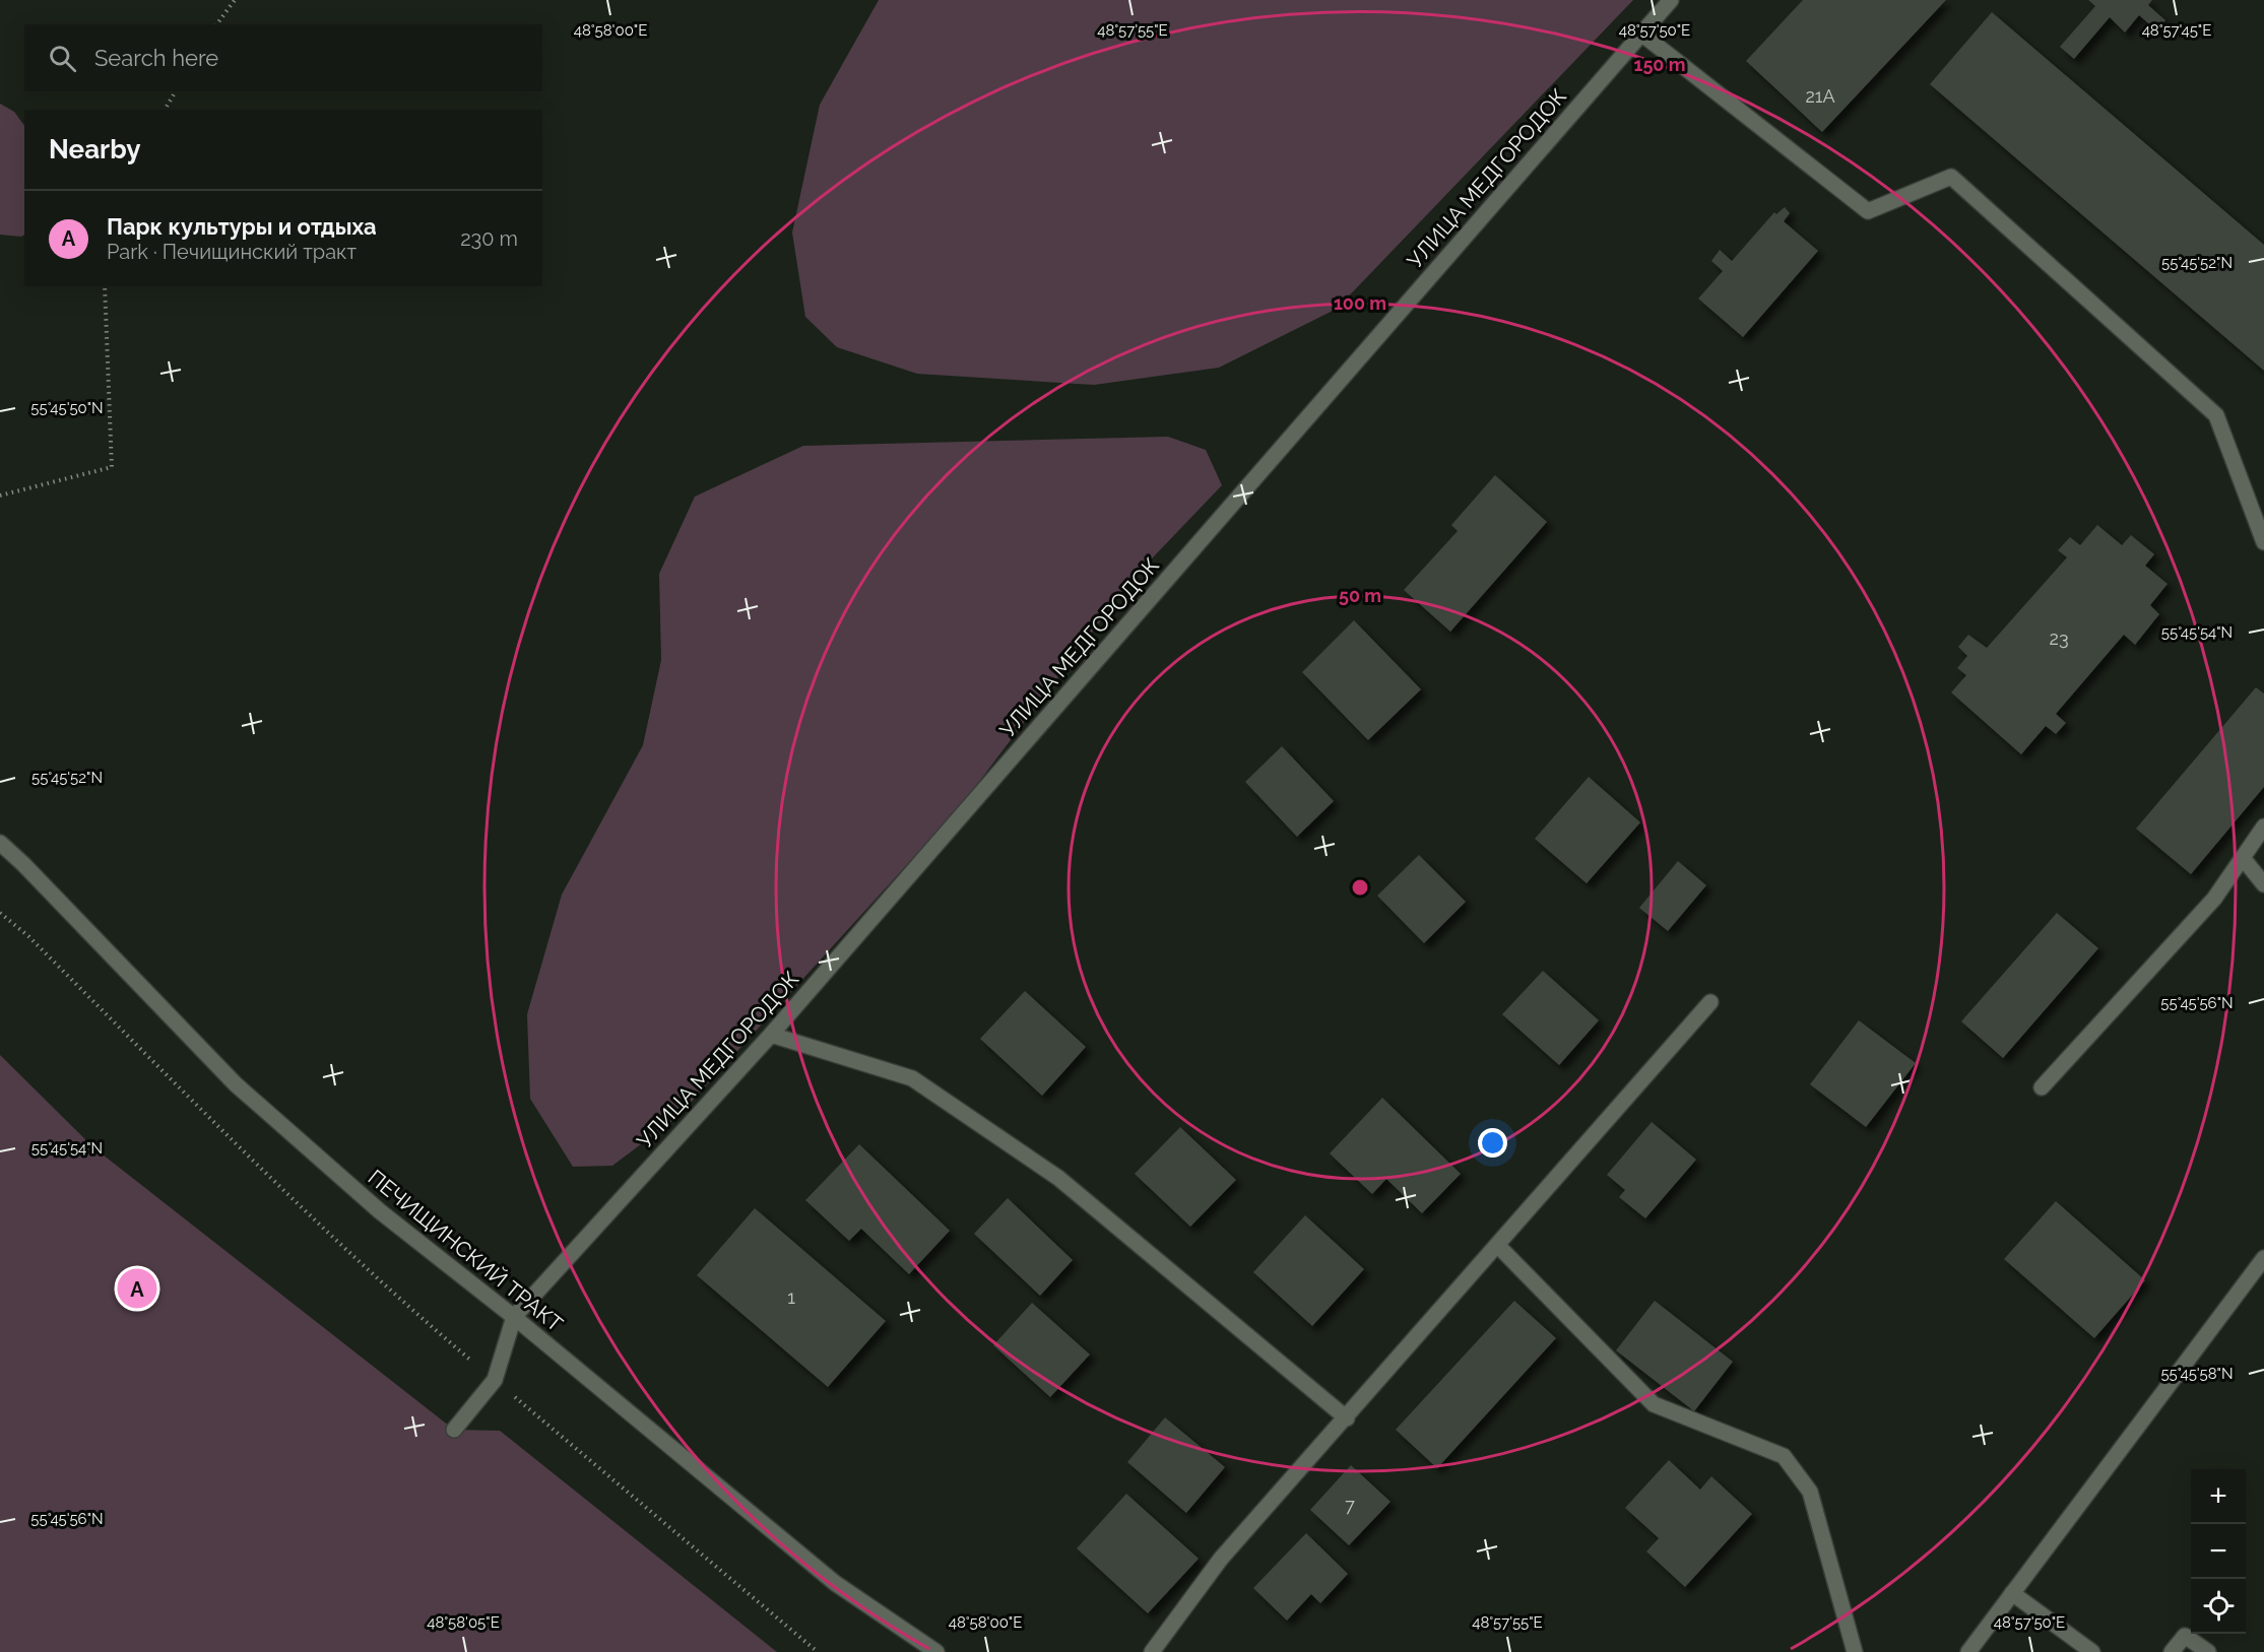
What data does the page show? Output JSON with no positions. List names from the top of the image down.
{
  "streets": {
    "street": ["УЛИЦА МЕДГОРОДОК", "ПЕЧИЩИНСКИЙ ТРАКТ"]
  },
  "crossings": [
    ["УЛИЦА МЕДГОРОДОК", "ПЕЧИЩИНСКИЙ ТРАКТ"]
  ],
  "house_numbers": [
    "21А",
    "23",
    "1",
    "7"
  ],
  "page": {
    "search": "Search here",
    "heading": "Nearby",
    "list": [
      {
        "mark": "A",
        "name": "Парк культуры и отдыха",
        "note": "Park · Печищинский тракт",
        "value": "230 m"
      }
    ],
    "pins": "A",
    "map_buttons": ["+", "−"]
  },
  "coordinates": [
    "48°58'00\"E",
    "48°57'55\"E",
    "48°57'50\"E",
    "48°57'45\"E",
    "55°45'52\"N",
    "55°45'50\"N",
    "55°45'54\"N",
    "55°45'56\"N",
    "55°45'58\"N",
    "48°58'05\"E"
  ],
  "rings": ["150 m", "100 m", "50 m"]
}
